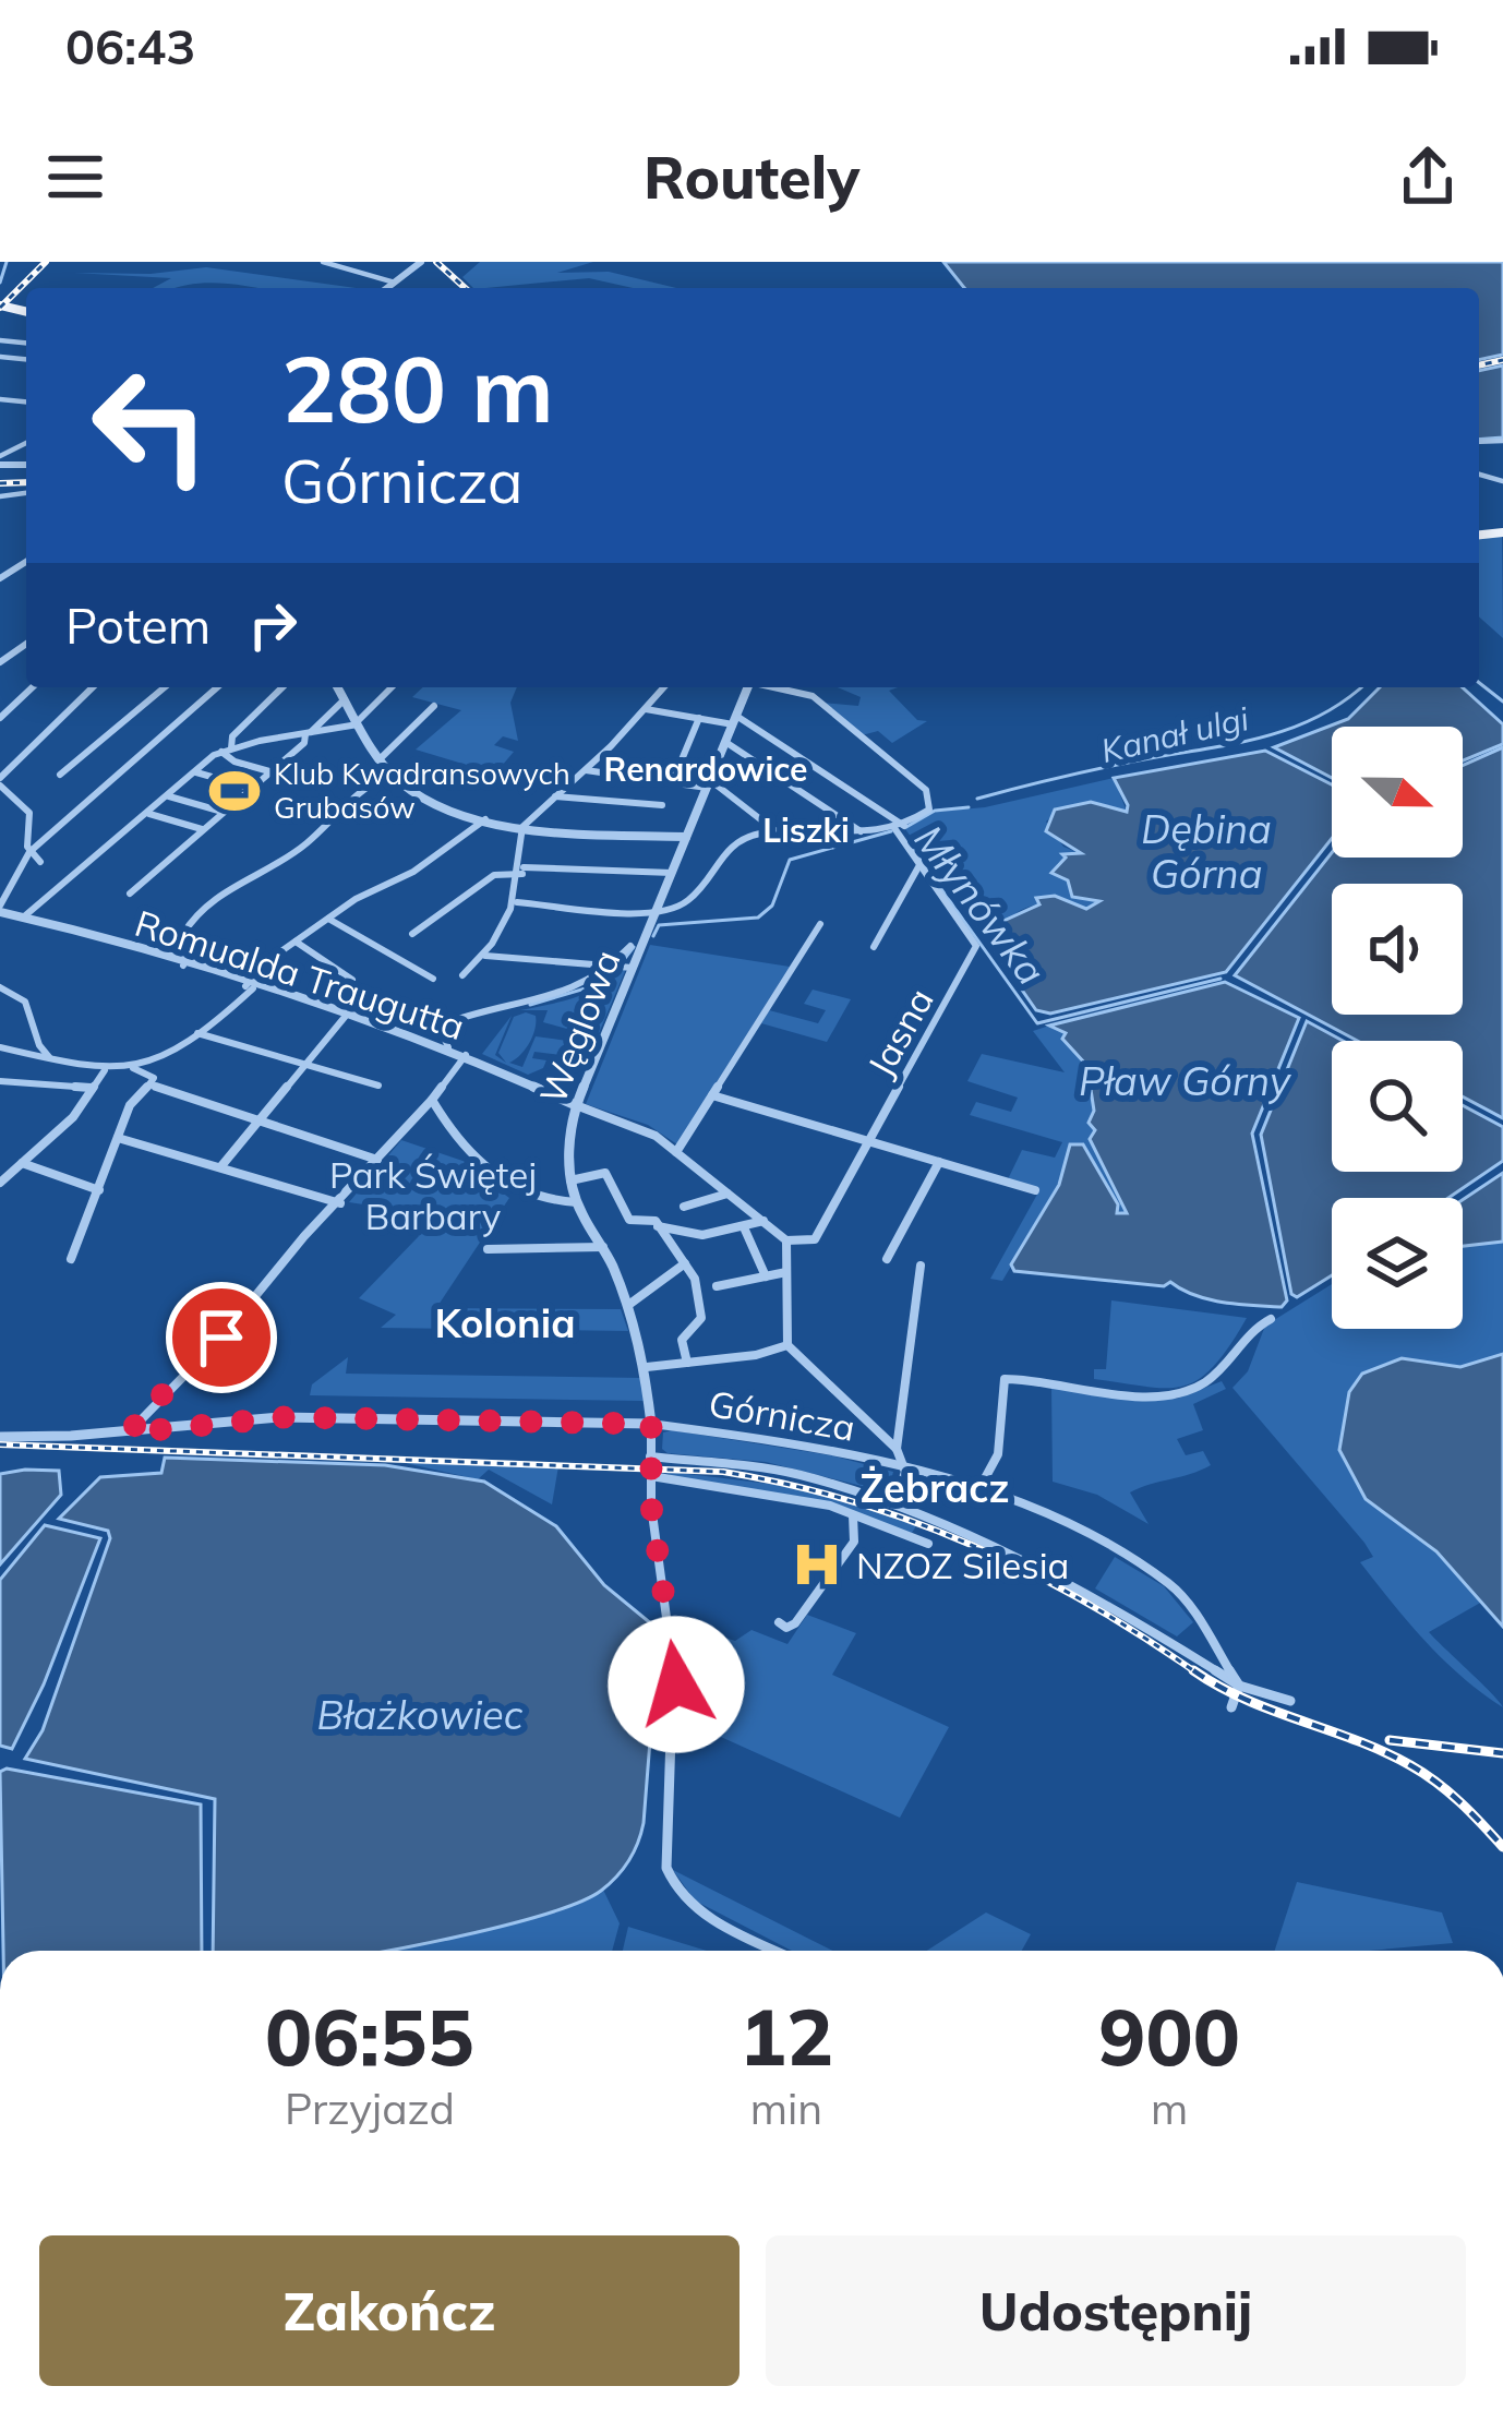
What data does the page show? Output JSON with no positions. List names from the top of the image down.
{
  "streets": {
    "street": [
      "Romualda Traugutta",
      "Węglowa",
      "Jasna",
      "Górnicza"
    ]
  },
  "crossings": [
    ["Romualda Traugutta", "Węglowa"],
    ["Węglowa", "Górnicza"]
  ],
  "districts": [
    "Renardowice",
    "Liszki",
    "Kolonia",
    "Żebracz"
  ],
  "water": [
    "Kanał ulgi",
    "Dębina Górna",
    "Młynówka",
    "Pław Górny",
    "Błażkowiec"
  ],
  "parks": ["Park Świętej Barbary"],
  "places": {
    "sports": ["Klub Kwadransowych Grubasów"],
    "hospital": ["NZOZ Silesia"]
  },
  "north": "right",
  "page": {
    "status": "06:43",
    "header": "Routely",
    "turn": ["280 m", "Górnicza"],
    "then": "Potem",
    "eta": [
      "06:55",
      "Przyjazd",
      "12",
      "min",
      "900",
      "m"
    ],
    "buttons": ["Zakończ", "Udostępnij"]
  }
}
